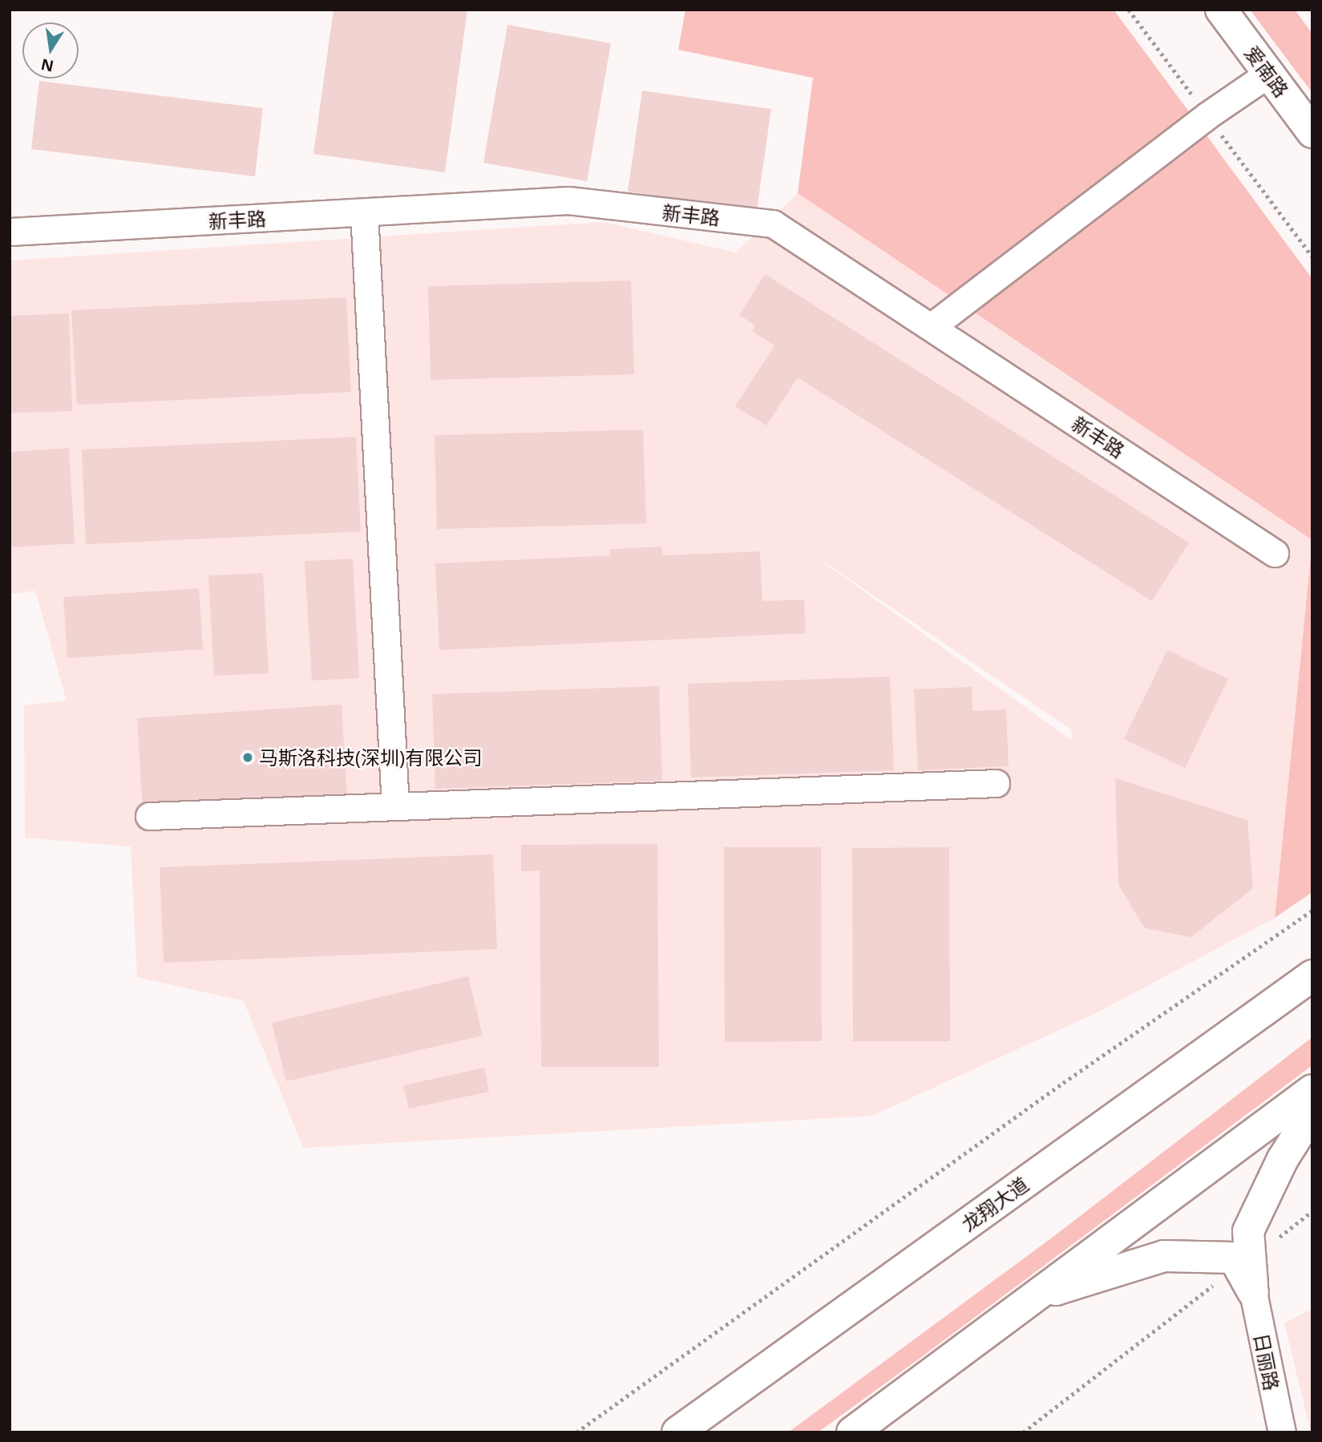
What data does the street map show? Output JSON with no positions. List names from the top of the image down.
{
  "streets": {
    "main road": ["爱南路", "龙翔大道"],
    "street": ["新丰路", "日丽路"]
  },
  "places": ["马斯洛科技(深圳)有限公司"],
  "north": "bottom"
}
